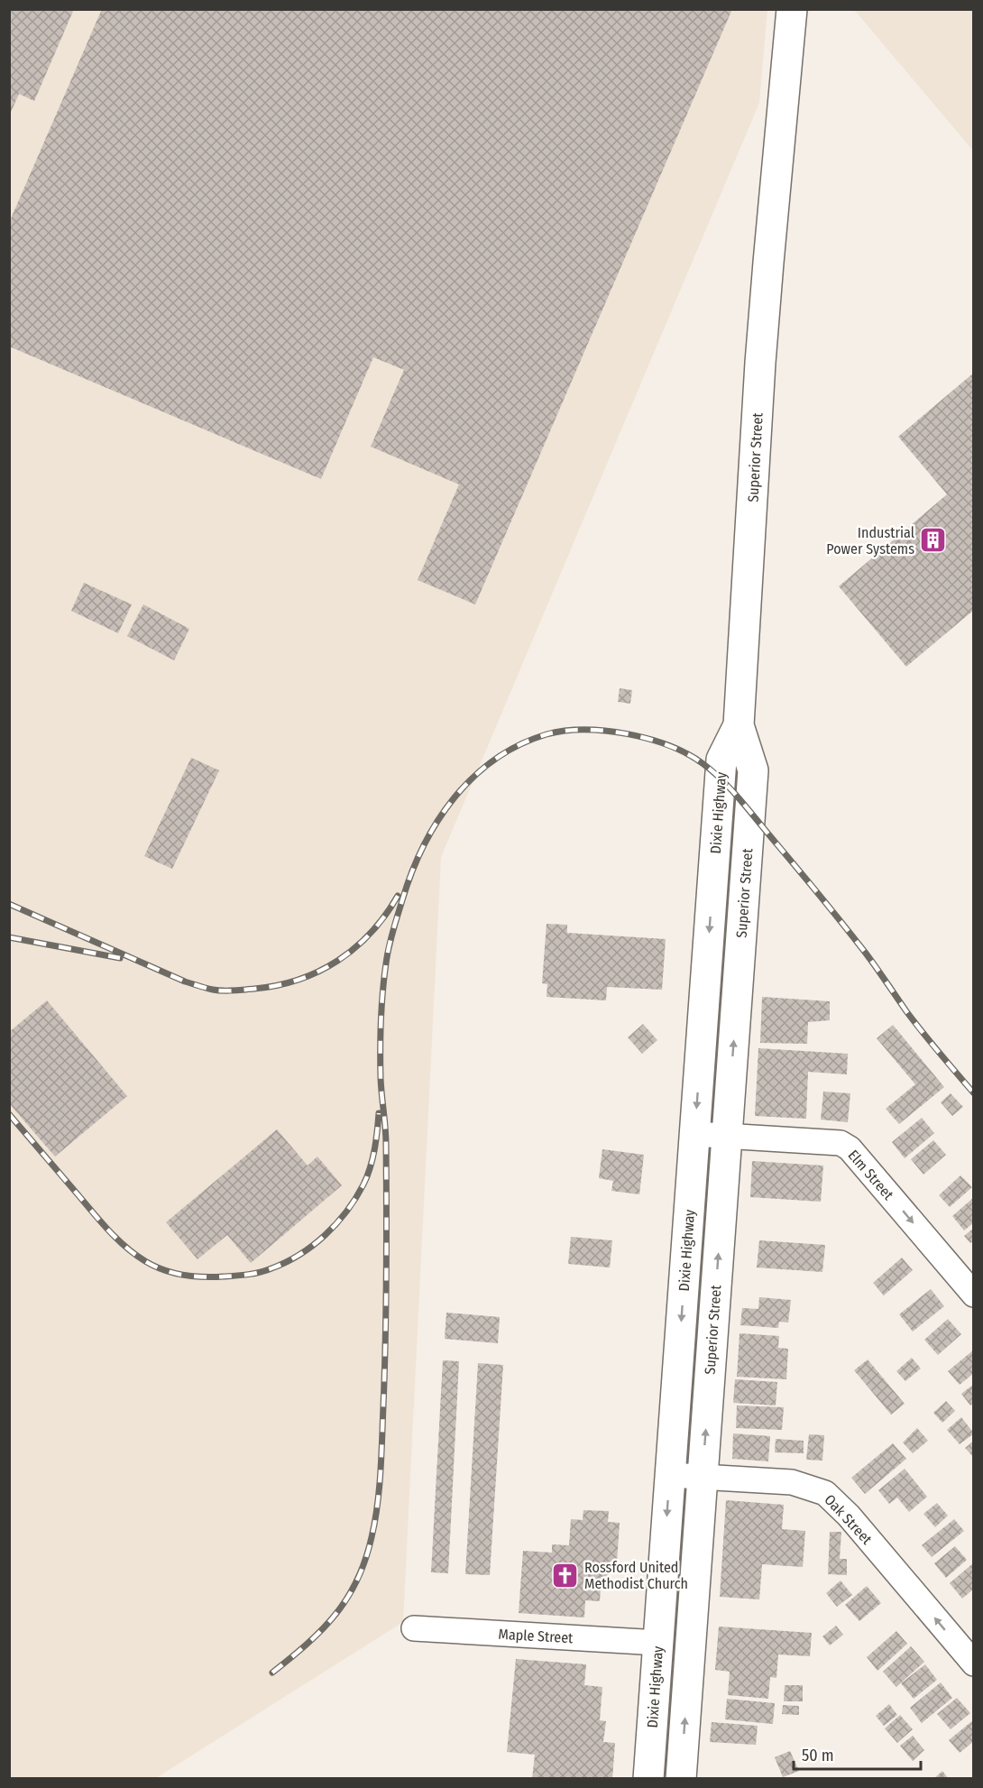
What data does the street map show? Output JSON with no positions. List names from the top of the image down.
{
  "streets": {
    "main road": ["Superior Street", "Dixie Highway"],
    "street": ["Elm Street", "Oak Street", "Maple Street"]
  },
  "crossings": [
    ["Superior Street", "Dixie Highway"],
    ["Superior Street", "Elm Street"],
    ["Superior Street", "Oak Street"],
    ["Dixie Highway", "Elm Street"],
    ["Dixie Highway", "Oak Street"],
    ["Dixie Highway", "Maple Street"]
  ],
  "one_way": [
    "Superior Street",
    "Dixie Highway",
    "Elm Street",
    "Oak Street"
  ],
  "places": {
    "building": ["Industrial Power Systems"],
    "church": ["Rossford United Methodist Church"]
  },
  "scale_bar": "50 m"
}
